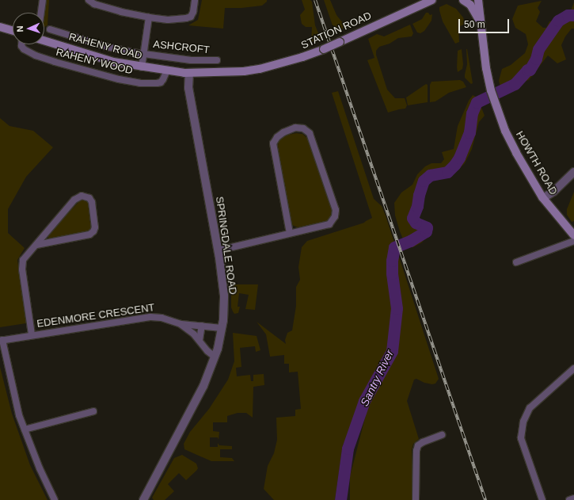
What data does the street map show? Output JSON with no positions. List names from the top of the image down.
{
  "streets": {
    "main road": ["STATION ROAD", "RAHENY ROAD", "HOWTH ROAD"],
    "street": [
      "ASHCROFT",
      "RAHENY WOOD",
      "SPRINGDALE ROAD",
      "EDENMORE CRESCENT"
    ]
  },
  "crossings": [
    ["STATION ROAD", "RAHENY ROAD"],
    ["STATION ROAD", "SPRINGDALE ROAD"],
    ["RAHENY ROAD", "ASHCROFT"],
    ["RAHENY ROAD", "RAHENY WOOD"],
    ["RAHENY ROAD", "SPRINGDALE ROAD"],
    ["SPRINGDALE ROAD", "EDENMORE CRESCENT"]
  ],
  "water": ["Santry River"],
  "scale_bar": "50 m",
  "north": "left"
}
